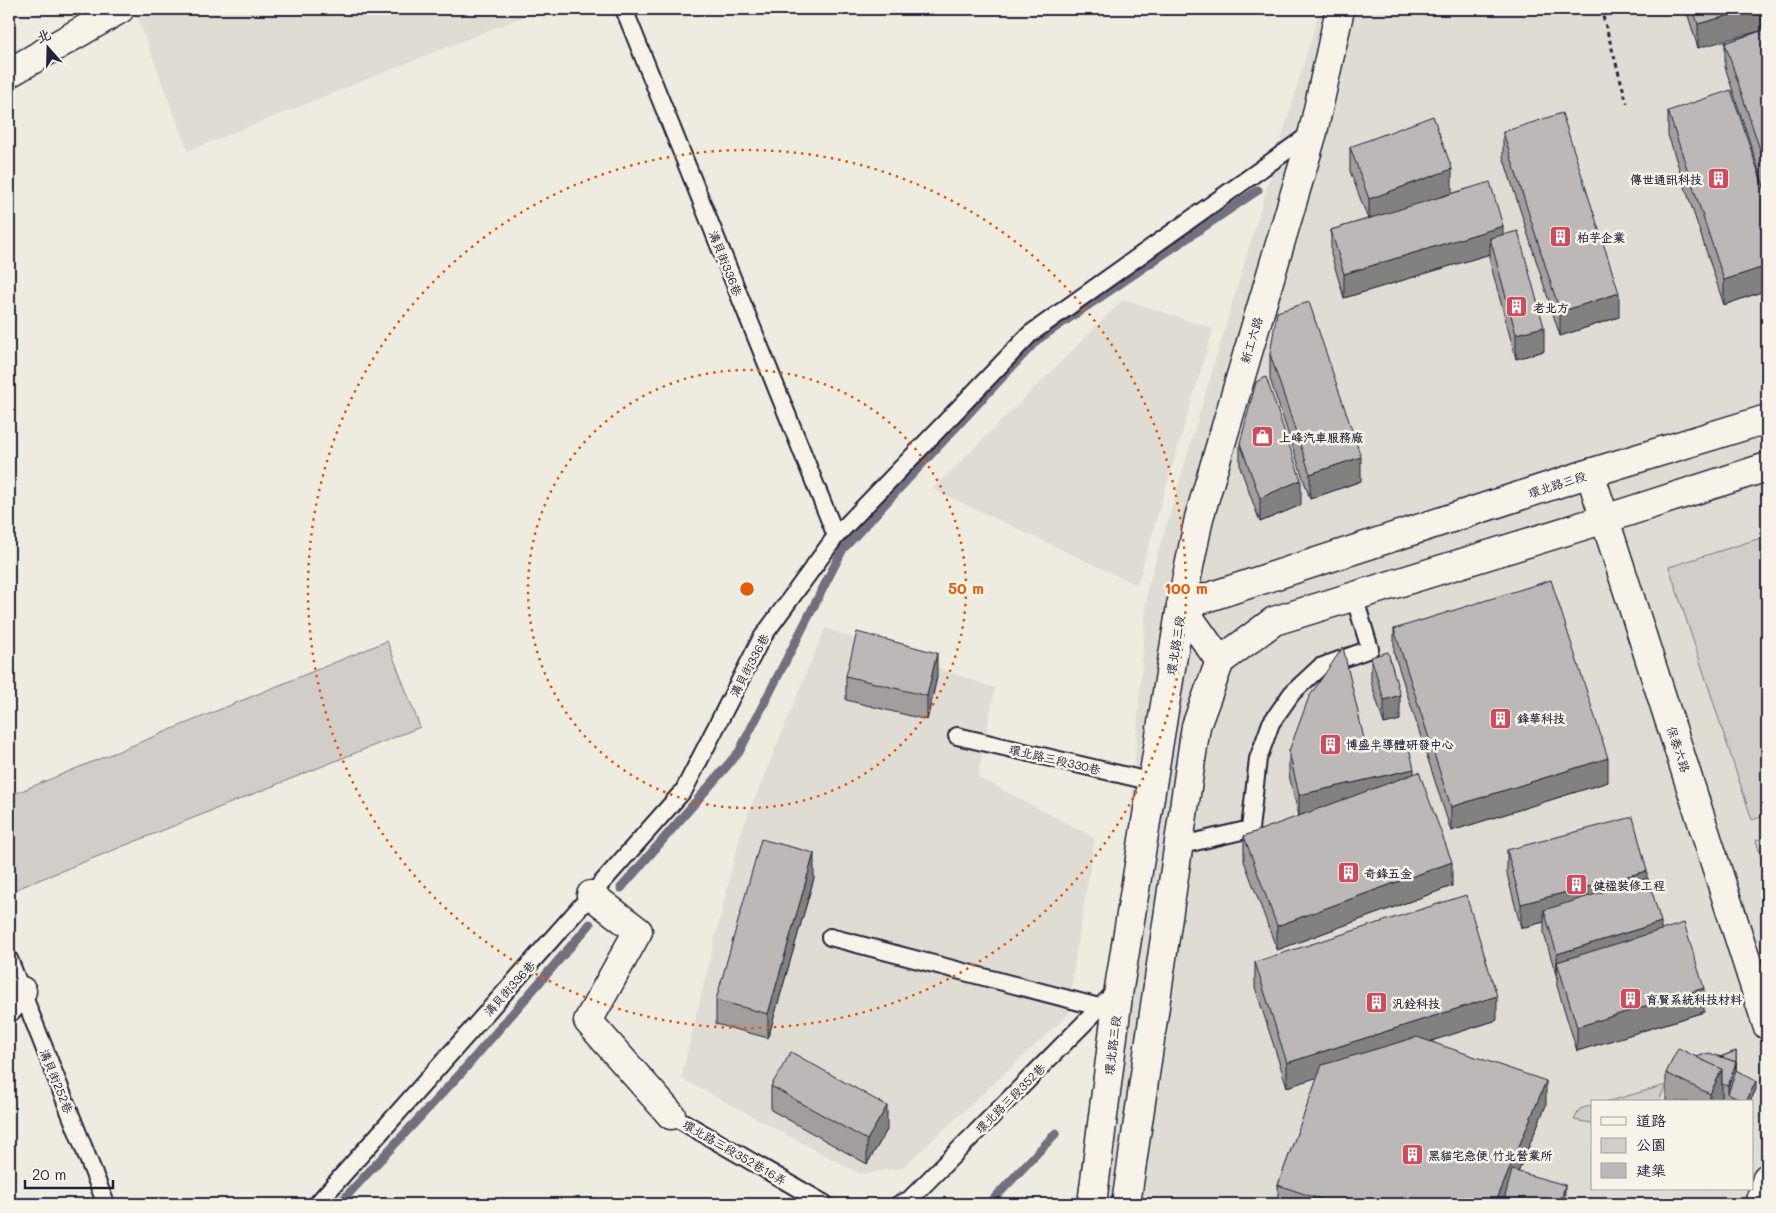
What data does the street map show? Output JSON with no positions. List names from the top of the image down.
{
  "streets": {
    "street": ["新工六路", "環北路三段", "保泰六路"],
    "lane": [
      "溝貝街336巷",
      "環北路三段330巷",
      "溝貝街252巷",
      "環北路三段352巷",
      "環北路三段352巷16弄"
    ]
  },
  "crossings": [
    ["新工六路", "環北路三段"],
    ["環北路三段", "保泰六路"],
    ["環北路三段", "環北路三段330巷"],
    ["環北路三段", "環北路三段352巷"]
  ],
  "places": {
    "building": [
      "傳世通訊科技",
      "柏芋企業",
      "老北方",
      "鋒華科技",
      "博盛半導體研發中心",
      "奇鋒五金",
      "健楹裝修工程",
      "育賢系統科技材料",
      "汎銓科技",
      "黑貓宅急便 竹北營業所"
    ],
    "shop": ["上峰汽車服務廠"]
  },
  "legend": ["道路", "公園", "建築"],
  "scale_bar": "20 m",
  "north": "top",
  "rings": ["50 m", "100 m"]
}
